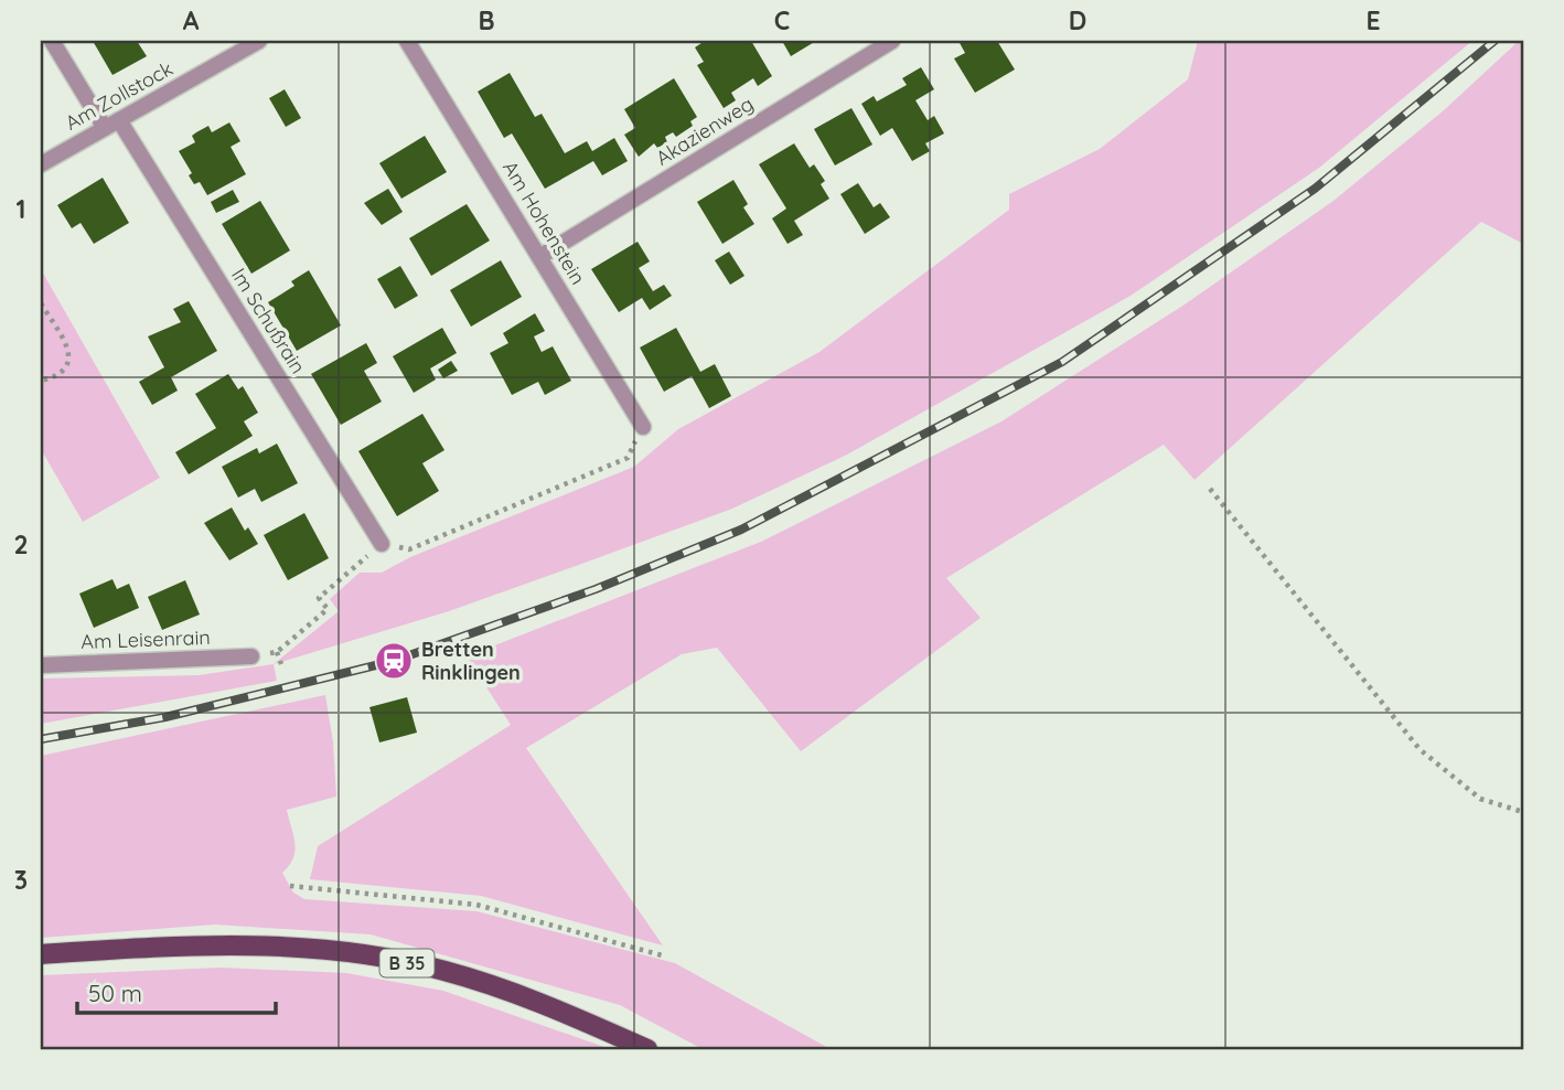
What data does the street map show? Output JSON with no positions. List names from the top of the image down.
{
  "streets": {
    "main road": ["B 35"],
    "street": [
      "Am Zollstock",
      "Akazienweg",
      "Am Hohenstein",
      "Im Schußrain",
      "Am Leisenrain"
    ]
  },
  "crossings": [
    ["Am Zollstock", "Im Schußrain"],
    ["Akazienweg", "Am Hohenstein"]
  ],
  "places": {
    "station": ["Bretten Rinklingen"]
  },
  "scale_bar": "50 m",
  "grid": {
    "columns": [
      "A",
      "B",
      "C",
      "D",
      "E"
    ],
    "rows": ["1", "2", "3"]
  }
}
